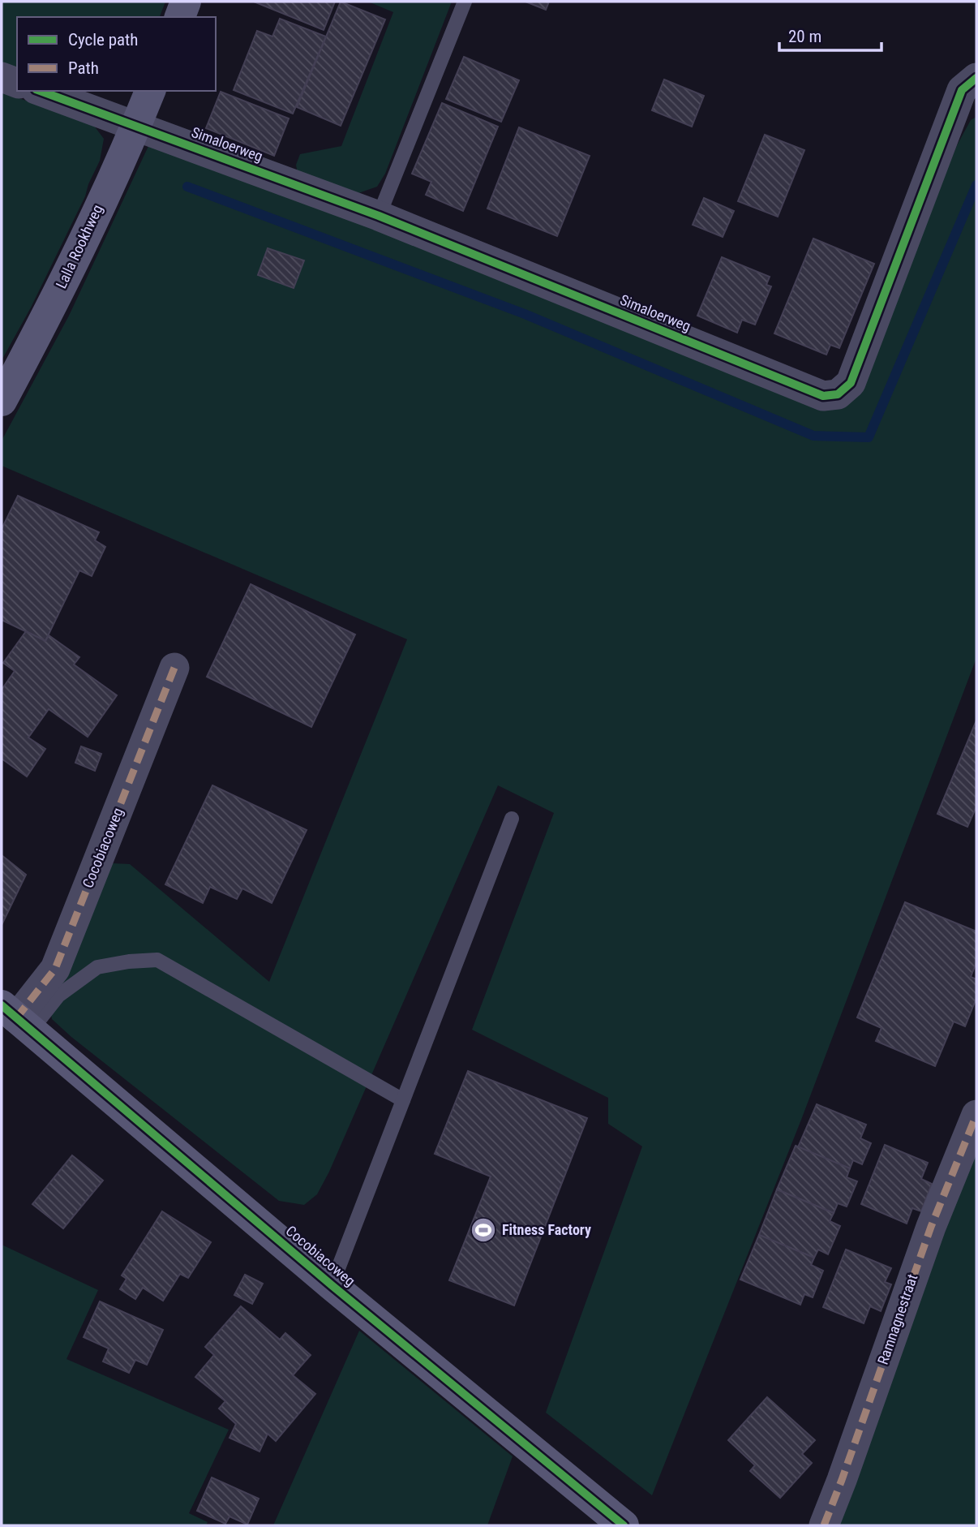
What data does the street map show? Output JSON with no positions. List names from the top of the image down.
{
  "streets": {
    "street": [
      "Simaloerweg",
      "Lalla Rookhweg",
      "Cocobiacoweg",
      "Ramnagnestraat"
    ]
  },
  "crossings": [
    ["Simaloerweg", "Lalla Rookhweg"]
  ],
  "places": {
    "sports": ["Fitness Factory"]
  },
  "legend": ["Cycle path", "Path"],
  "scale_bar": "20 m"
}
